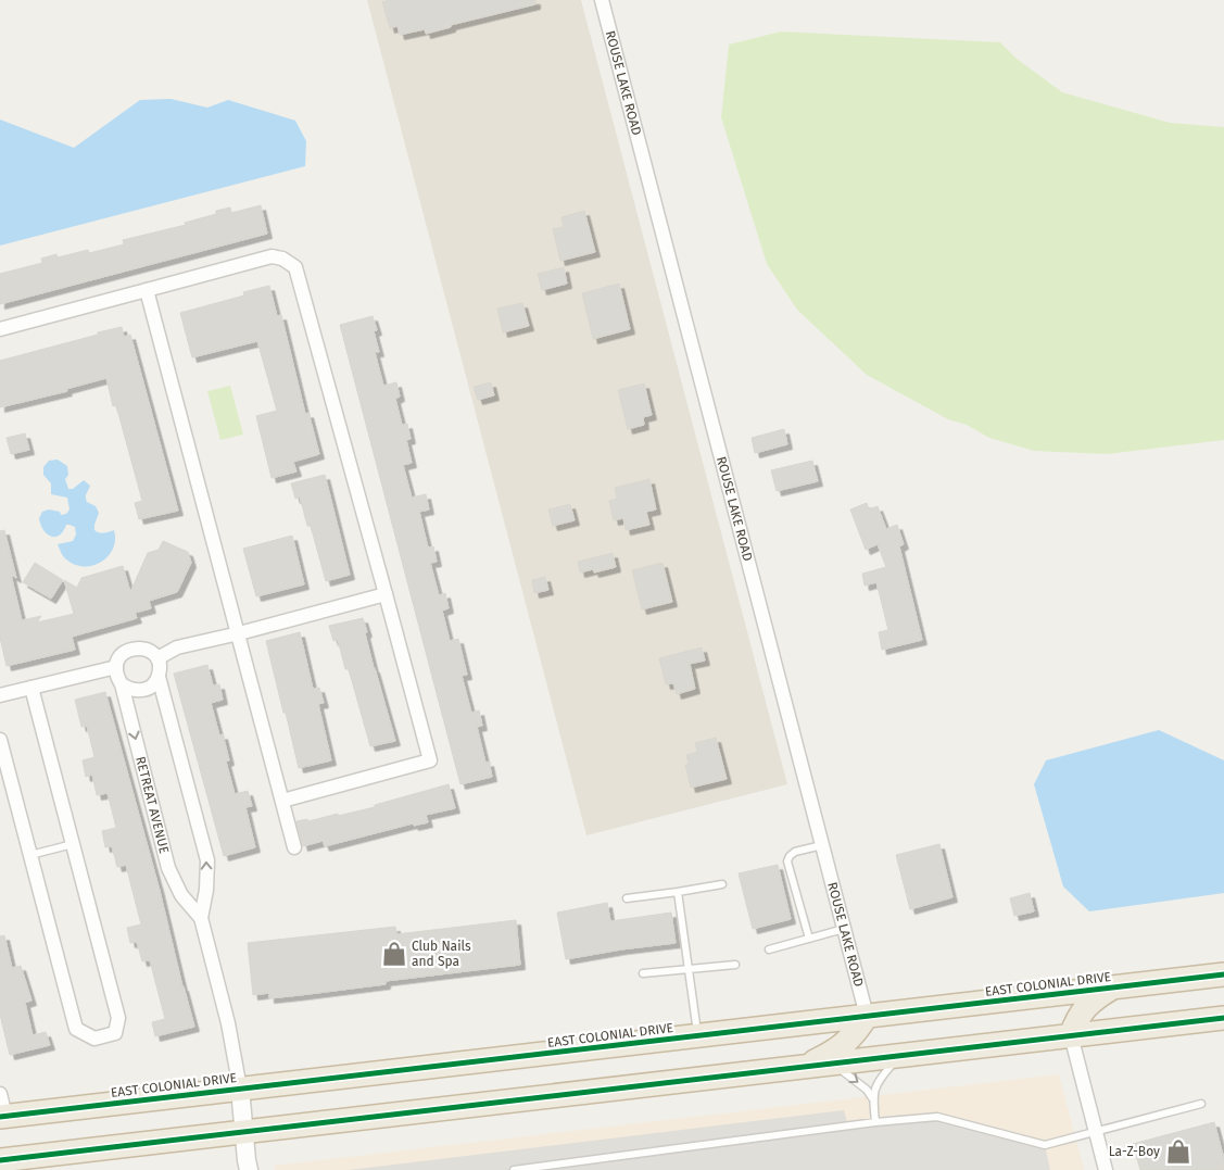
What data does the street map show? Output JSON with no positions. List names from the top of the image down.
{
  "streets": {
    "highway": ["EAST COLONIAL DRIVE"],
    "street": ["ROUSE LAKE ROAD", "RETREAT AVENUE"]
  },
  "crossings": [
    ["ROUSE LAKE ROAD", "EAST COLONIAL DRIVE"],
    ["RETREAT AVENUE", "EAST COLONIAL DRIVE"]
  ],
  "places": {
    "shop": ["Club Nails and Spa", "La-Z-Boy"]
  }
}
